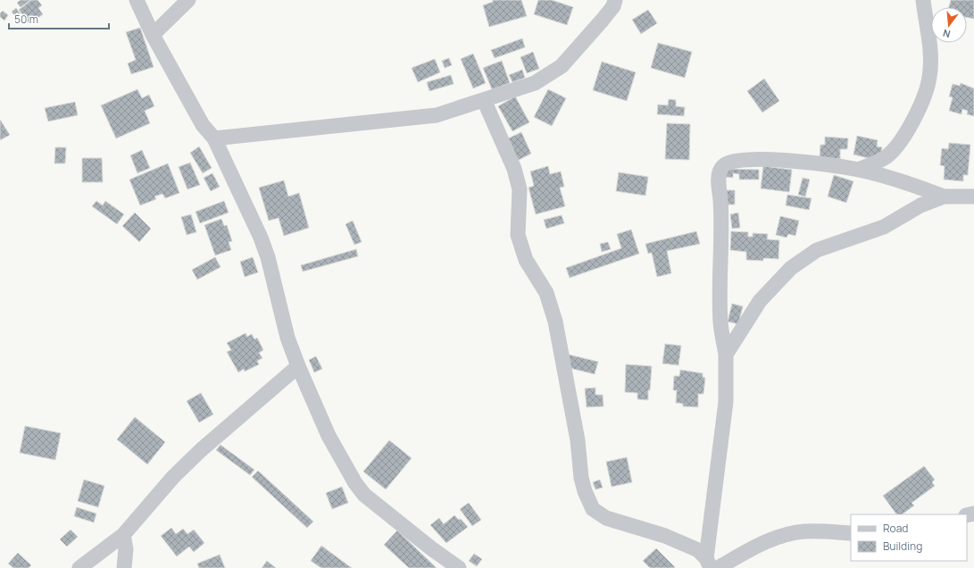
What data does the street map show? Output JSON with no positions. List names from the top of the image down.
{
  "legend": ["Road", "Building"],
  "scale_bar": "50 m",
  "north": "bottom"
}
